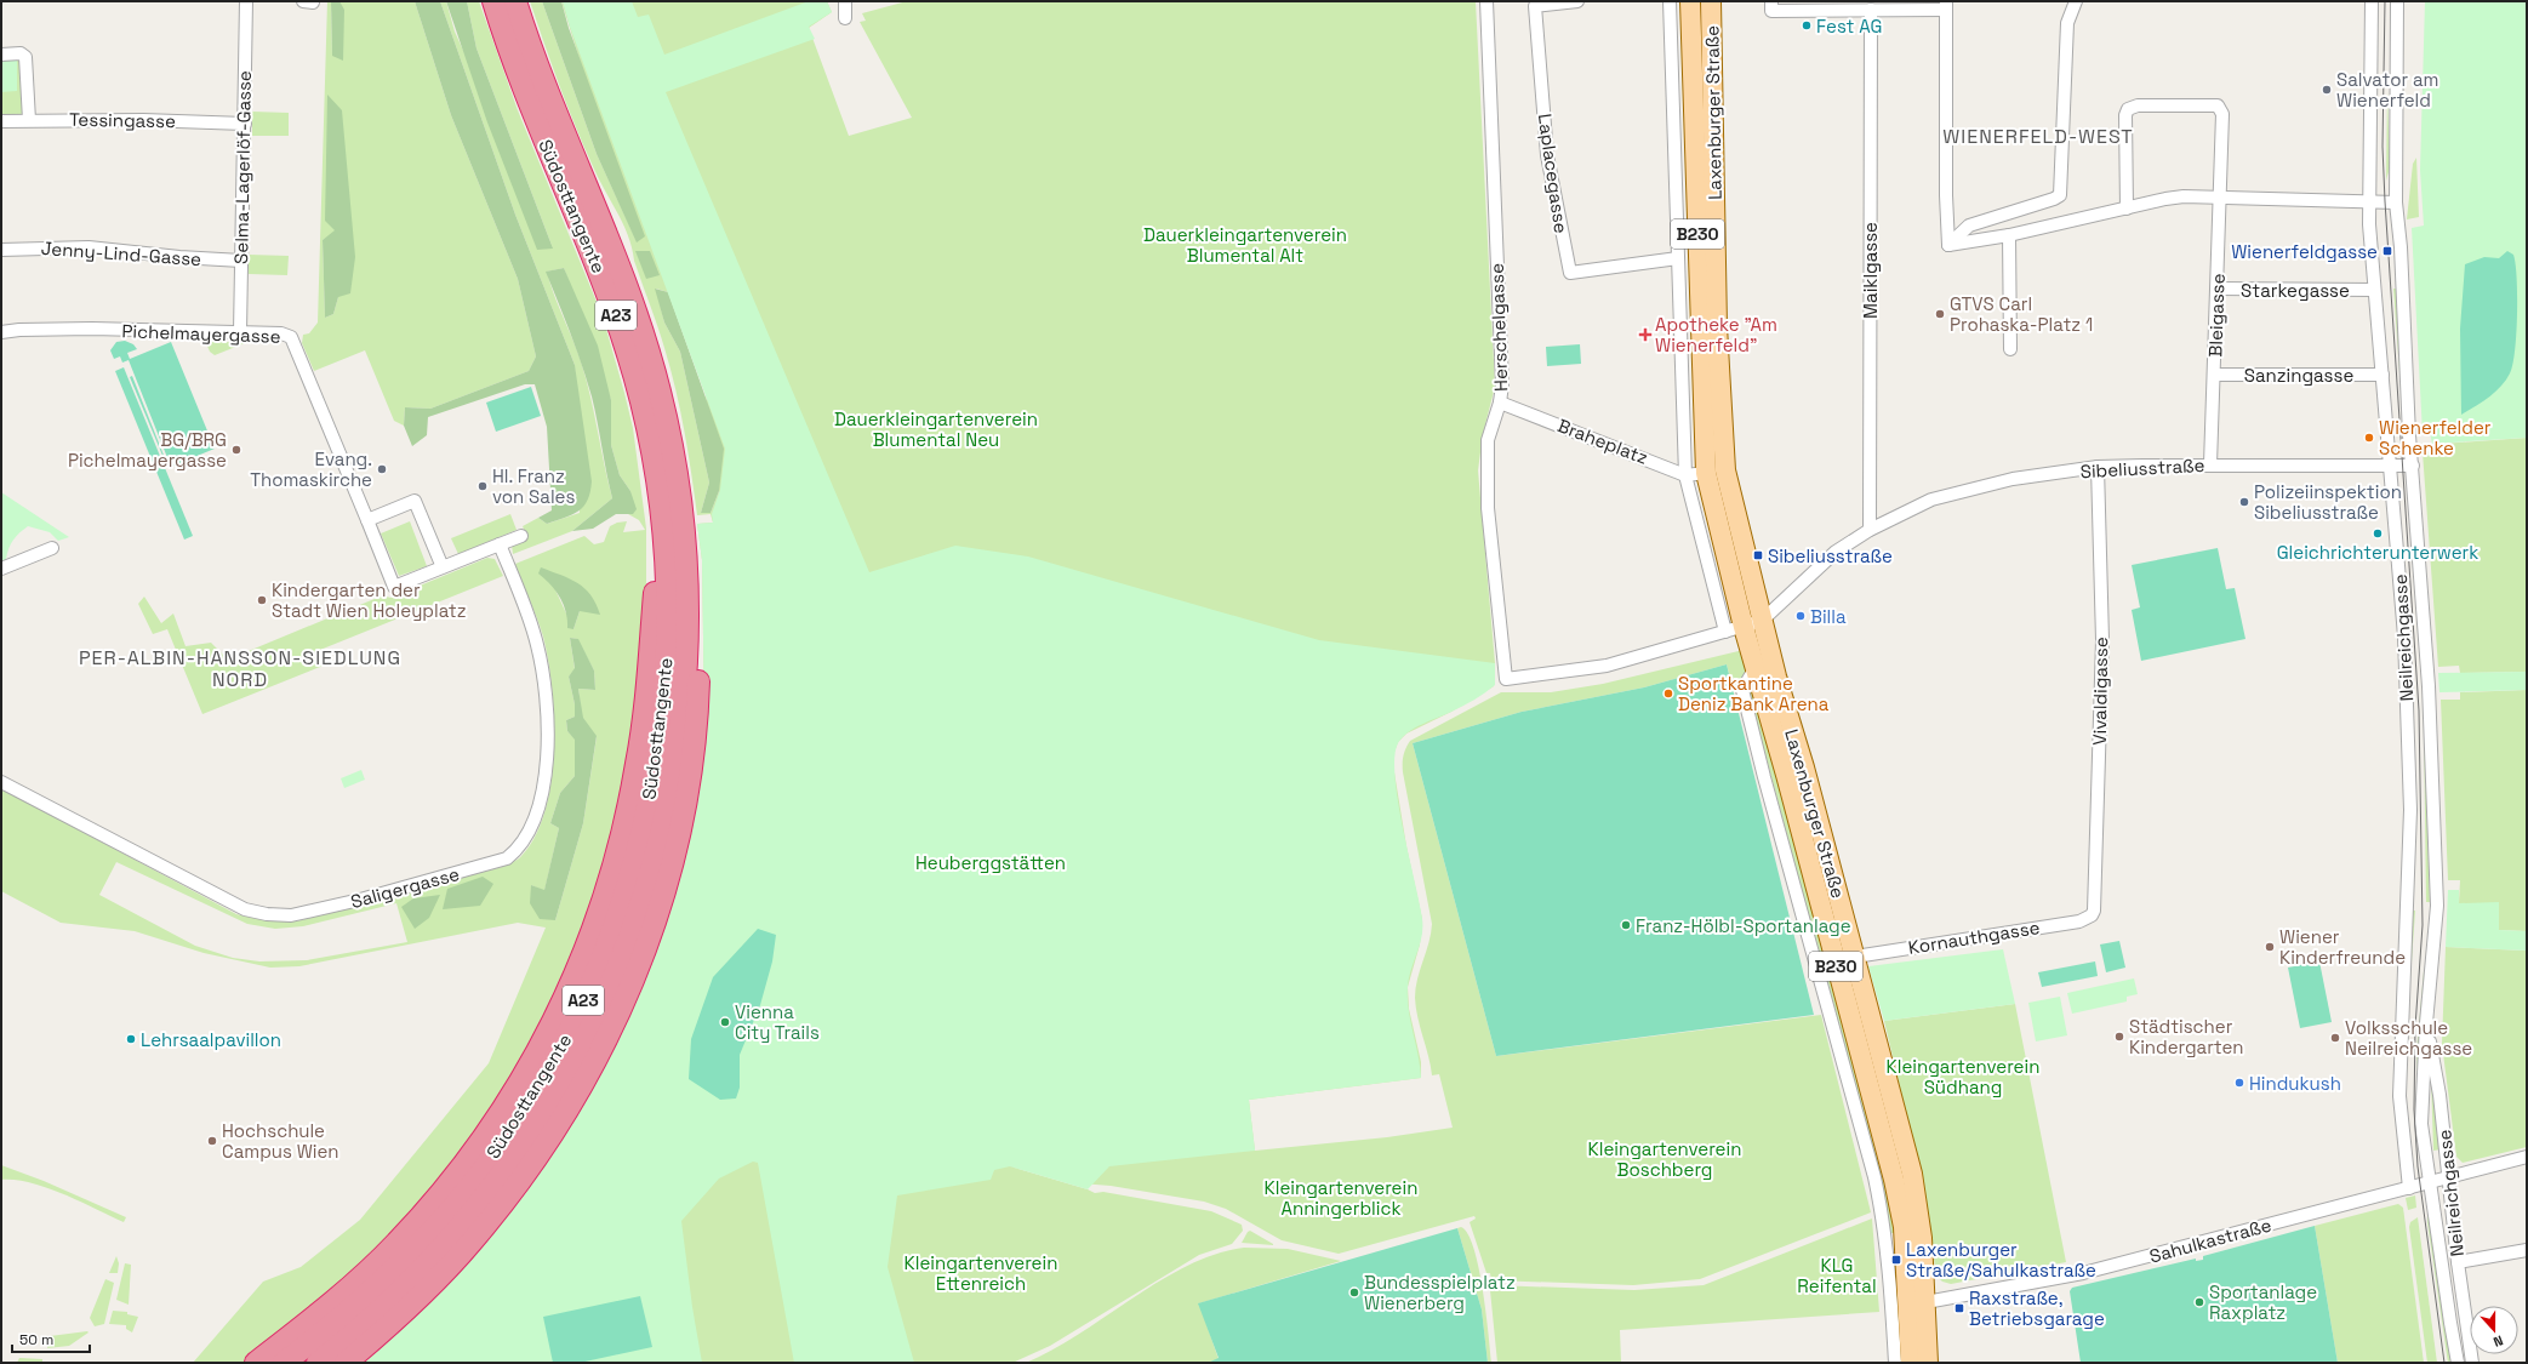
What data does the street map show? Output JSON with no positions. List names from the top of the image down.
{
  "streets": {
    "highway": ["Südosttangente", "A23"],
    "main road": ["Laxenburger Straße", "B230"],
    "street": [
      "Tessingasse",
      "Selma-Lagerlöf-Gasse",
      "Laplacegasse",
      "Jenny-Lind-Gasse",
      "Maiklgasse",
      "Starkegasse",
      "Bleigasse",
      "Herschelgasse",
      "Pichelmayergasse",
      "Sanzingasse",
      "Braheplatz",
      "Sibeliusstraße",
      "Neilreichgasse",
      "Vivaldigasse",
      "Saligergasse",
      "Kornauthgasse",
      "Sahulkastraße"
    ]
  },
  "crossings": [
    ["Laxenburger Straße", "Laplacegasse"],
    ["Laxenburger Straße", "Braheplatz"],
    ["Laxenburger Straße", "Sibeliusstraße"],
    ["Laxenburger Straße", "Kornauthgasse"],
    ["Laxenburger Straße", "Sahulkastraße"],
    ["Tessingasse", "Selma-Lagerlöf-Gasse"],
    ["Selma-Lagerlöf-Gasse", "Jenny-Lind-Gasse"],
    ["Selma-Lagerlöf-Gasse", "Pichelmayergasse"],
    ["Maiklgasse", "Sibeliusstraße"],
    ["Starkegasse", "Bleigasse"],
    ["Starkegasse", "Neilreichgasse"],
    ["Bleigasse", "Sanzingasse"],
    ["Bleigasse", "Sibeliusstraße"],
    ["Herschelgasse", "Braheplatz"],
    ["Herschelgasse", "Sibeliusstraße"],
    ["Sanzingasse", "Neilreichgasse"],
    ["Sibeliusstraße", "Neilreichgasse"],
    ["Sibeliusstraße", "Vivaldigasse"],
    ["Neilreichgasse", "Sahulkastraße"],
    ["Vivaldigasse", "Kornauthgasse"]
  ],
  "districts": ["WIENERFELD-WEST", "PER-ALBIN-HANSSON-SIEDLUNG NORD"],
  "parks": [
    "Dauerkleingartenverein Blumental Alt",
    "Dauerkleingartenverein Blumental Neu",
    "Heuberggstätten",
    "Kleingartenverein Südhang",
    "Kleingartenverein Boschberg",
    "Kleingartenverein Anningerblick",
    "Kleingartenverein Ettenreich",
    "KLG Reifental"
  ],
  "places": {
    "other": [
      "Fest AG",
      "Salvator am Wienerfeld",
      "GTVS Carl Prohaska-Platz 1",
      "Wienerfelder Schenke",
      "BG/BRG Pichelmayergasse",
      "Evang. Thomaskirche",
      "Hl. Franz von Sales",
      "Polizeiinspektion Sibeliusstraße",
      "Gleichrichterunterwerk",
      "Kindergarten der Stadt Wien Holeyplatz",
      "Billa",
      "Sportkantine Deniz Bank Arena",
      "Franz-Hölbl-Sportanlage",
      "Wiener Kinderfreunde",
      "Vienna City Trails",
      "Städtischer Kindergarten",
      "Volksschule Neilreichgasse",
      "Lehrsaalpavillon",
      "Hindukush",
      "Hochschule Campus Wien",
      "Bundesspielplatz Wienerberg",
      "Sportanlage Raxplatz"
    ],
    "transit": [
      "Wienerfeldgasse",
      "Sibeliusstraße",
      "Laxenburger Straße/Sahulkastraße",
      "Raxstraße, Betriebsgarage"
    ],
    "health": ["Apotheke \"Am Wienerfeld\""]
  },
  "scale_bar": "50 m",
  "north": "bottom"
}
